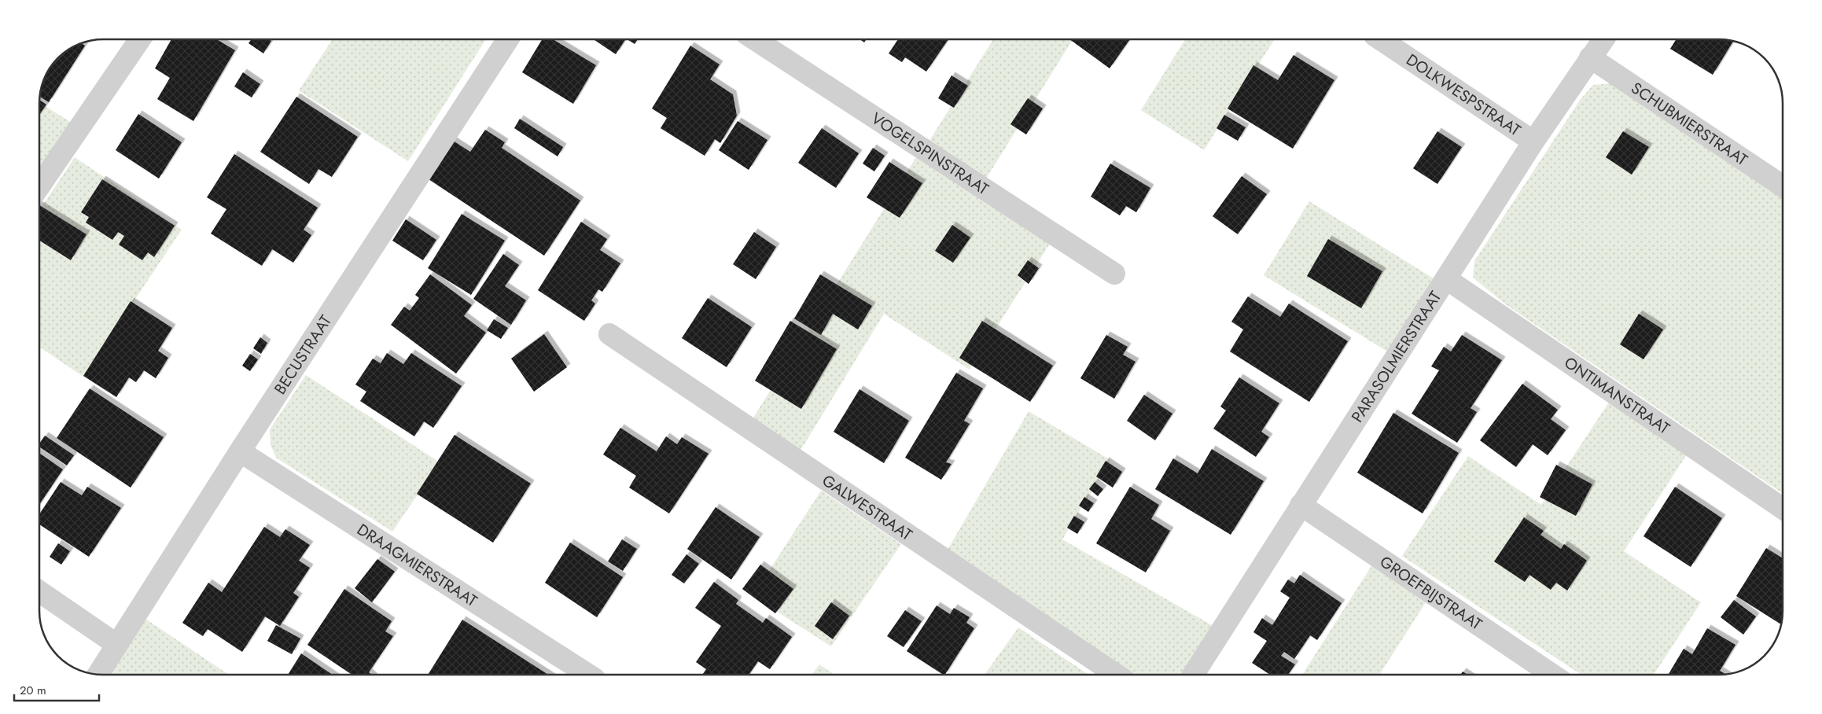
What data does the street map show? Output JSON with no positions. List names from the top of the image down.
{
  "streets": {
    "street": [
      "DOLKWESPSTRAAT",
      "SCHUBMIERSTRAAT",
      "VOGELSPINSTRAAT",
      "BECUSTRAAT",
      "PARASOLMIERSTRAAT",
      "ONTIMANSTRAAT",
      "GALWESTRAAT",
      "DRAAGMIERSTRAAT",
      "GROEFBIJSTRAAT"
    ]
  },
  "crossings": [
    ["DOLKWESPSTRAAT", "PARASOLMIERSTRAAT"],
    ["SCHUBMIERSTRAAT", "PARASOLMIERSTRAAT"],
    ["BECUSTRAAT", "DRAAGMIERSTRAAT"],
    ["PARASOLMIERSTRAAT", "ONTIMANSTRAAT"],
    ["PARASOLMIERSTRAAT", "GROEFBIJSTRAAT"]
  ],
  "scale_bar": "20 m"
}
